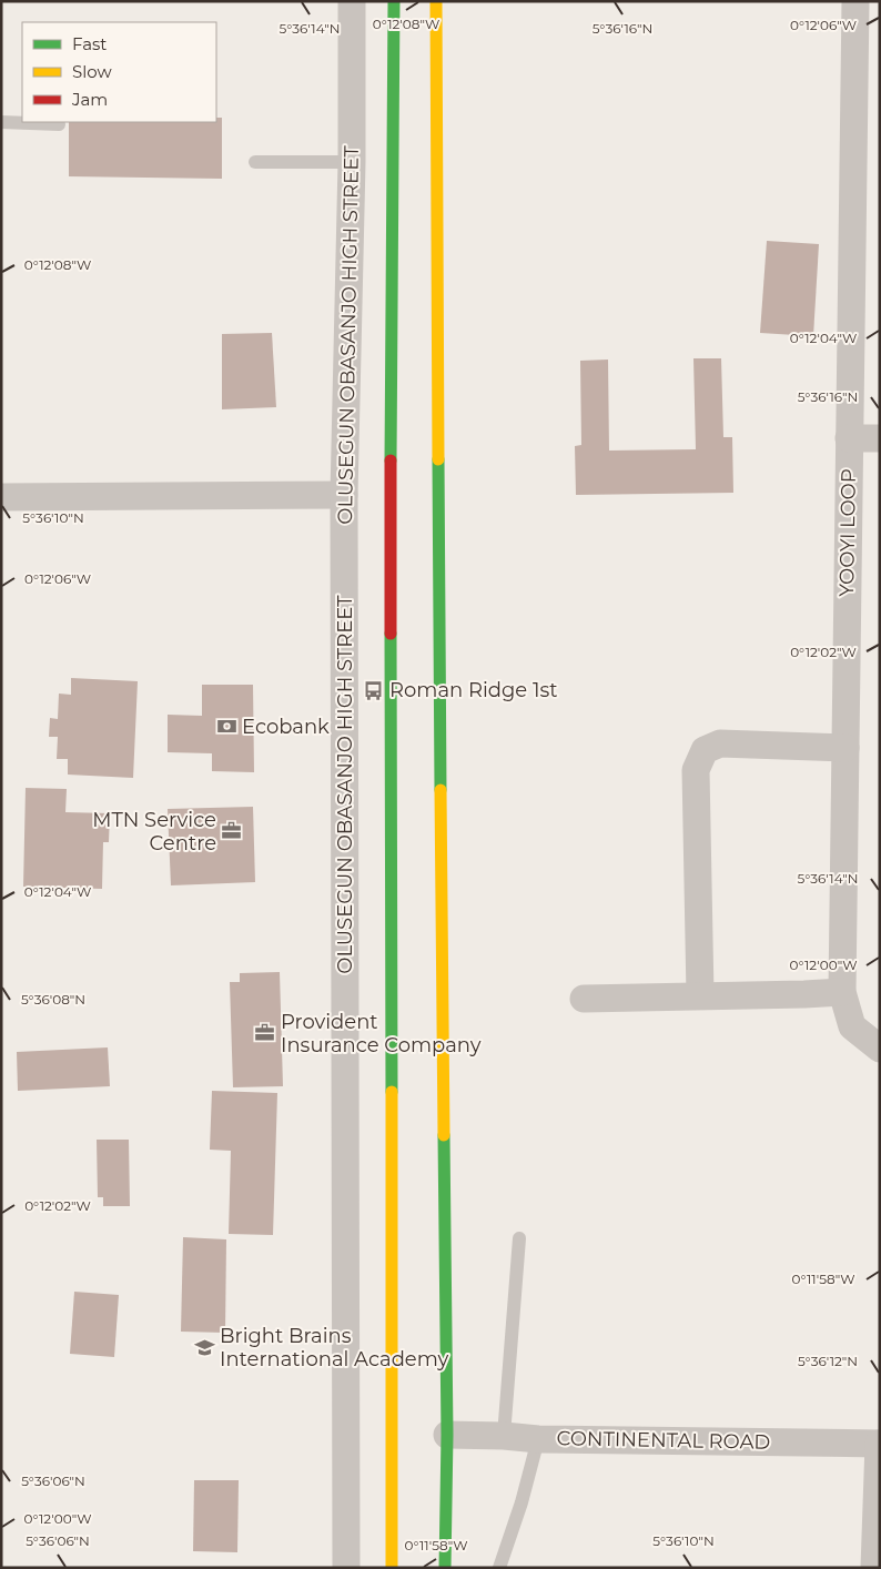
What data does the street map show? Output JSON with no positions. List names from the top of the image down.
{
  "streets": {
    "main road": ["OLUSEGUN OBASANJO HIGH STREET"],
    "street": ["YOOYI LOOP", "CONTINENTAL ROAD"]
  },
  "places": {
    "bus stop": ["Roman Ridge 1st"],
    "bank": ["Ecobank"],
    "office": ["MTN Service Centre", "Provident Insurance Company"],
    "school or university": ["Bright Brains International Academy"]
  },
  "legend": ["Fast", "Slow", "Jam"],
  "coordinates": [
    "0°12'08\"W",
    "0°12'06\"W",
    "5°36'14\"N",
    "5°36'16\"N",
    "0°12'04\"W",
    "5°36'10\"N",
    "0°12'02\"W",
    "0°12'00\"W",
    "5°36'08\"N",
    "0°11'58\"W",
    "5°36'12\"N",
    "5°36'06\"N"
  ]
}
